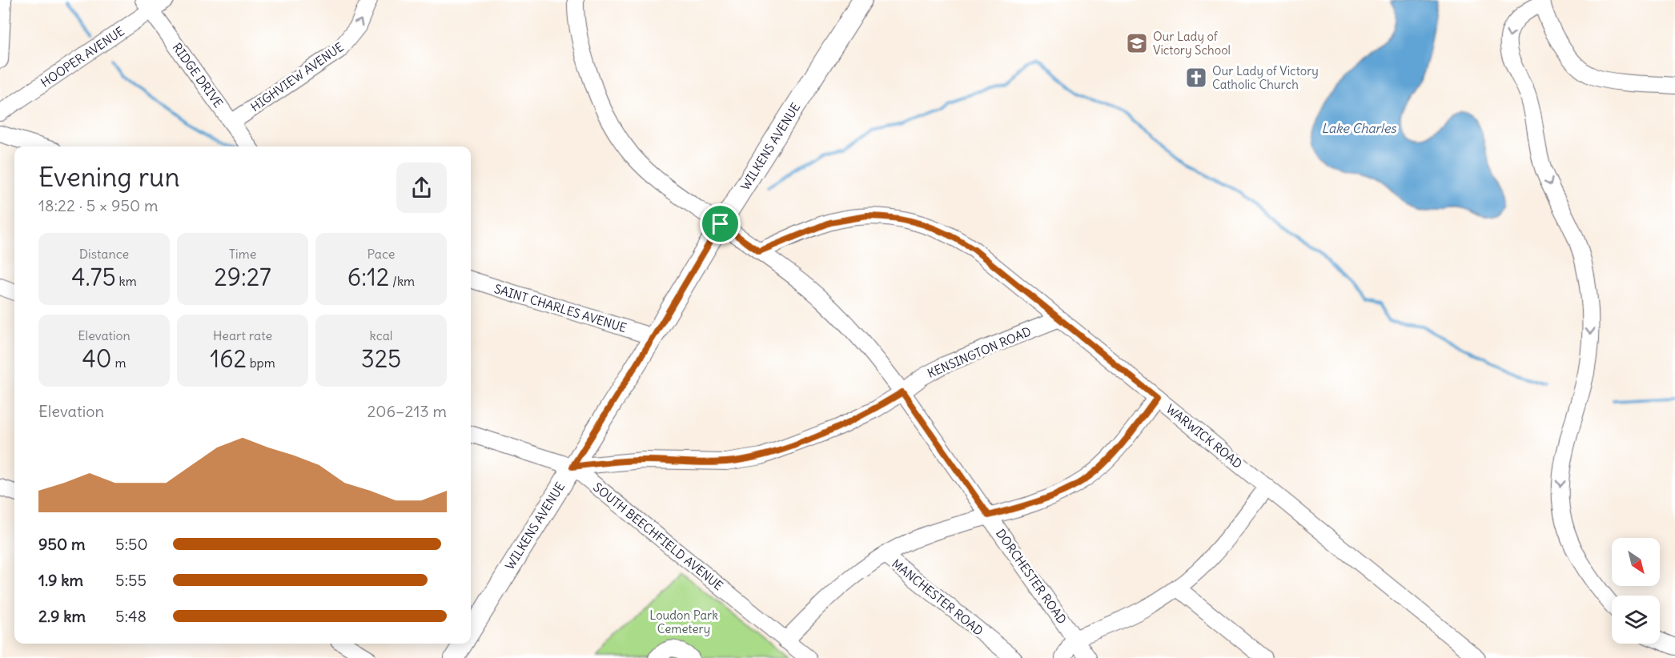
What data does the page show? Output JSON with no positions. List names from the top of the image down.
{
  "streets": {
    "main road": ["WILKENS AVENUE"],
    "street": [
      "HOOPER AVENUE",
      "RIDGE DRIVE",
      "HIGHVIEW AVENUE",
      "SAINT CHARLES AVENUE",
      "KENSINGTON ROAD",
      "WARWICK ROAD",
      "SOUTH BEECHFIELD AVENUE",
      "DORCHESTER ROAD",
      "MANCHESTER ROAD"
    ]
  },
  "crossings": [
    ["HOOPER AVENUE", "RIDGE DRIVE"],
    ["RIDGE DRIVE", "HIGHVIEW AVENUE"],
    ["WILKENS AVENUE", "SAINT CHARLES AVENUE"],
    ["WILKENS AVENUE", "KENSINGTON ROAD"],
    ["WILKENS AVENUE", "SOUTH BEECHFIELD AVENUE"],
    ["WILKENS AVENUE", "DORCHESTER ROAD"],
    ["KENSINGTON ROAD", "WARWICK ROAD"],
    ["KENSINGTON ROAD", "SOUTH BEECHFIELD AVENUE"],
    ["KENSINGTON ROAD", "DORCHESTER ROAD"],
    ["WARWICK ROAD", "DORCHESTER ROAD"]
  ],
  "one_way": ["HIGHVIEW AVENUE"],
  "water": ["Lake Charles"],
  "parks": ["Loudon Park Cemetery"],
  "places": {
    "school or university": ["Our Lady of Victory School"],
    "church": ["Our Lady of Victory Catholic Church"]
  },
  "north": "bottom right",
  "page": {
    "heading": ["Evening run", "18:22 · 5 × 950 m"],
    "stats": [
      ["Distance", "4.75 km"],
      ["Time", "29:27"],
      ["Pace", "6:12 /km"],
      ["Elevation", "40 m"],
      ["Heart rate", "162 bpm"],
      ["kcal", "325"]
    ],
    "chart": ["Elevation", "206–213 m"],
    "list": [
      {
        "name": "950 m",
        "note": "5:50"
      },
      {
        "name": "1.9 km",
        "note": "5:55"
      },
      {
        "name": "2.9 km",
        "note": "5:48"
      }
    ]
  }
}
